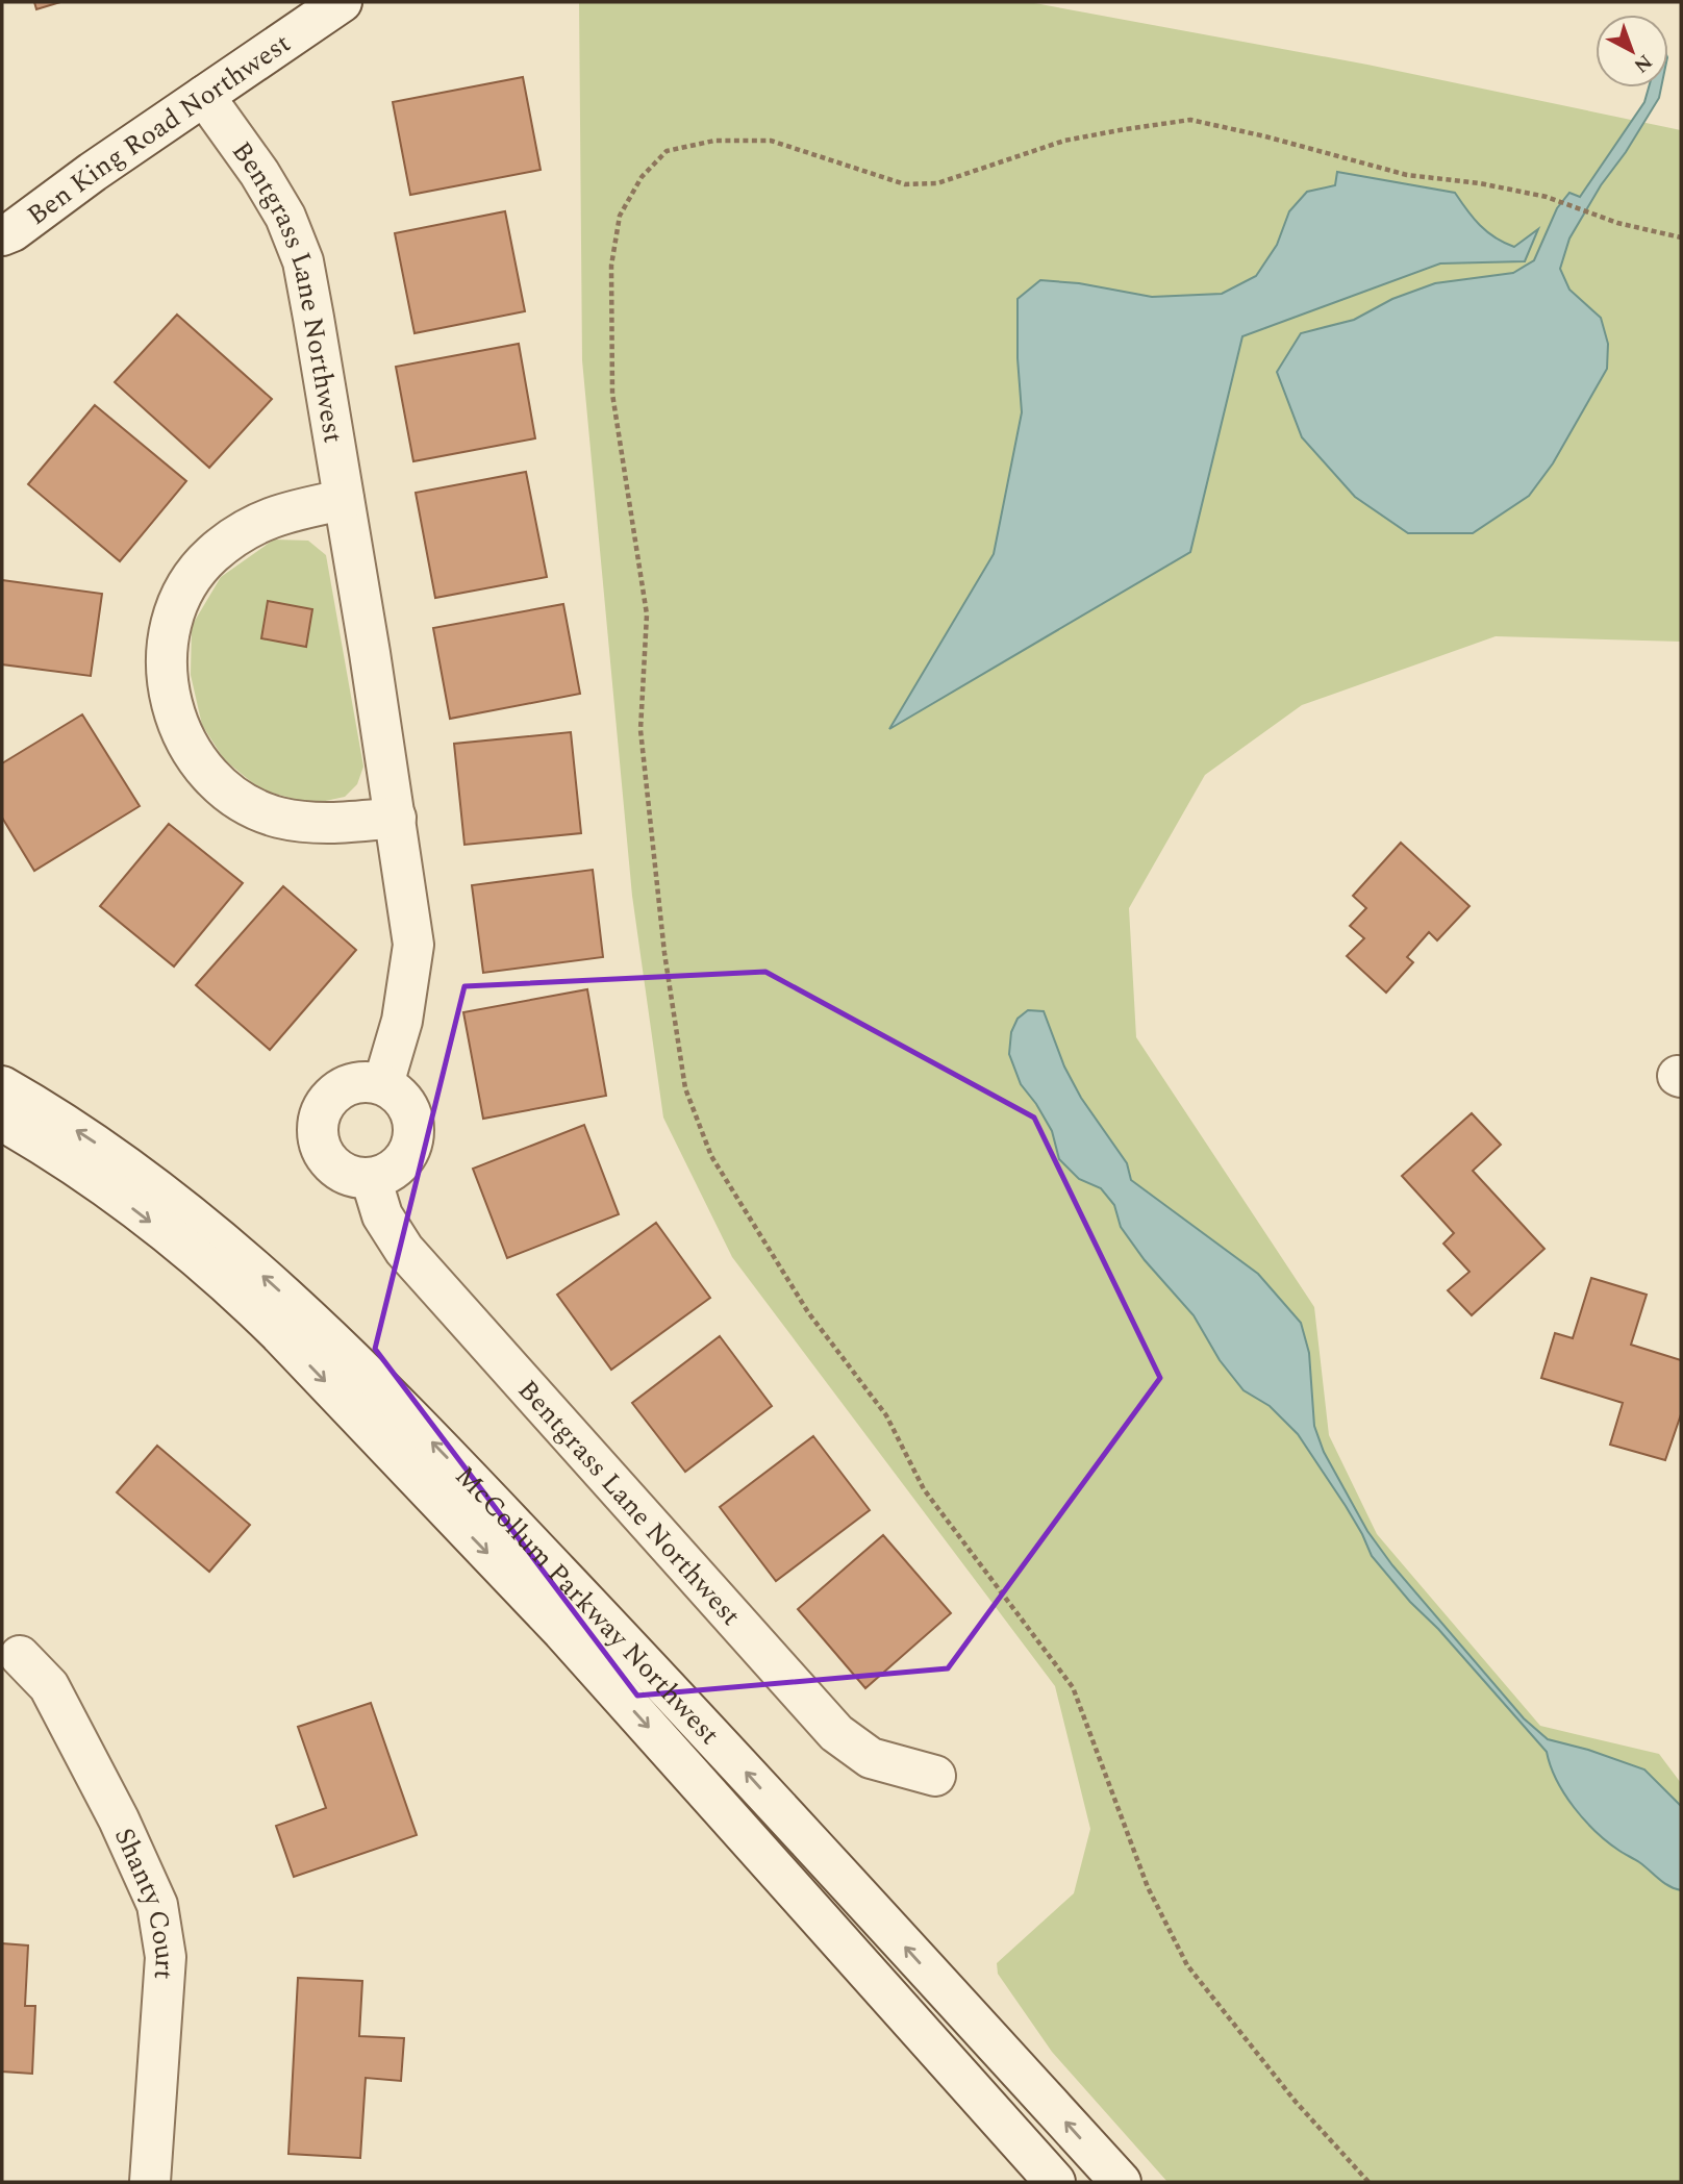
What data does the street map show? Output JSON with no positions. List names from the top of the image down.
{
  "streets": {
    "street": [
      "Ben King Road Northwest",
      "Bentgrass Lane Northwest",
      "McCollum Parkway Northwest",
      "Shanty Court"
    ]
  },
  "crossings": [
    ["Ben King Road Northwest", "Bentgrass Lane Northwest"]
  ],
  "north": "bottom right"
}
